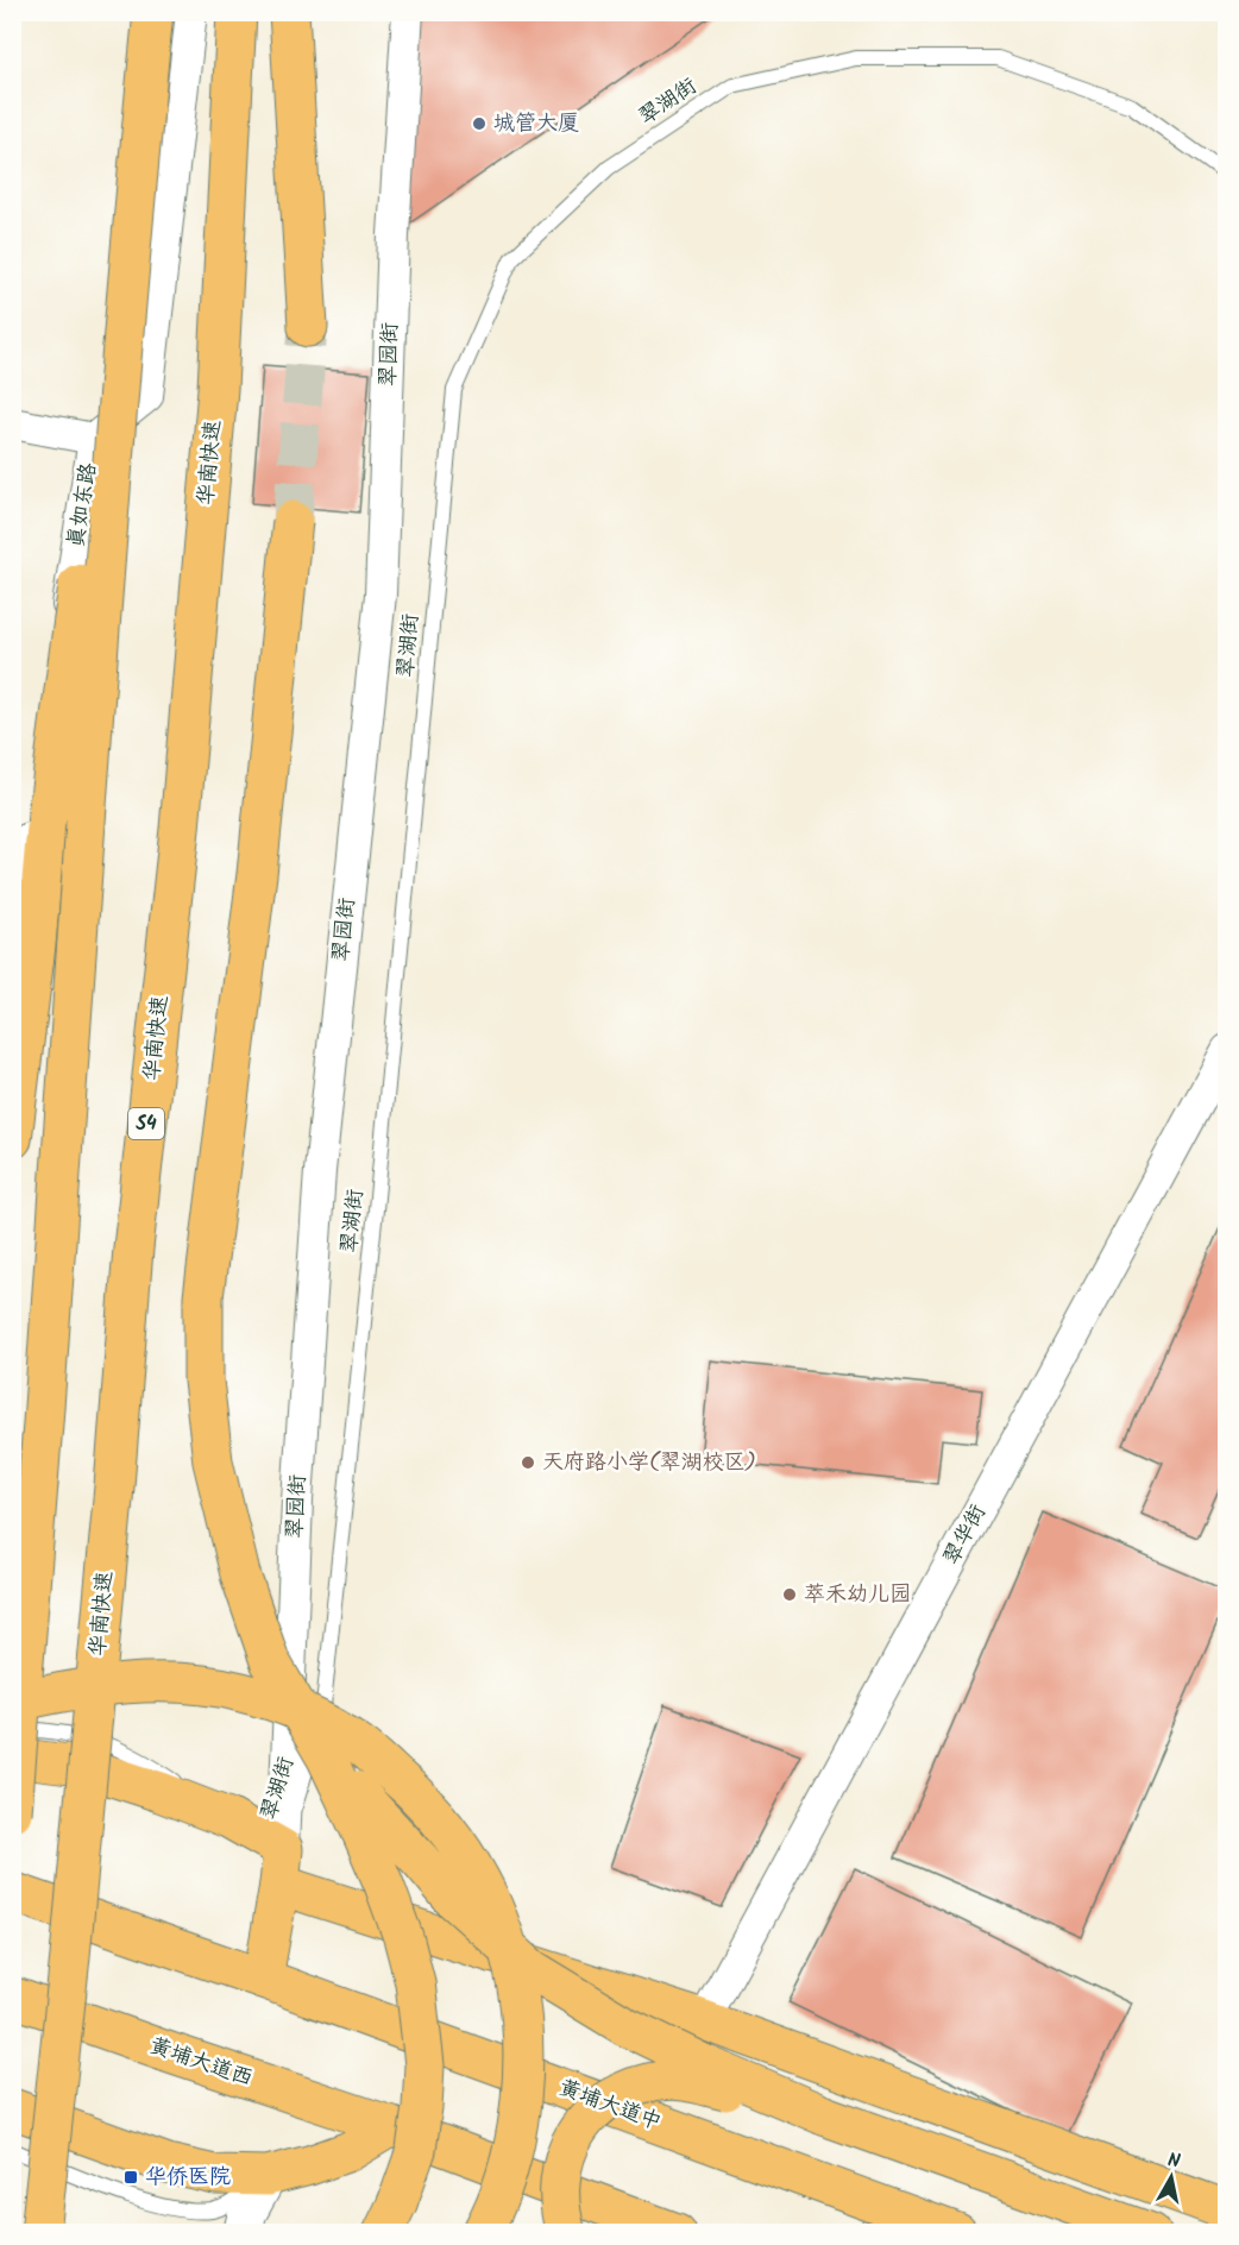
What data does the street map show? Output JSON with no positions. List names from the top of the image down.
{
  "streets": {
    "main road": [
      "华南快速",
      "S4",
      "黄埔大道西",
      "黄埔大道中"
    ],
    "street": ["翠园街", "真如东路", "翠华街"],
    "lane": ["翠湖街"]
  },
  "crossings": [
    ["翠湖街", "翠园街"]
  ],
  "places": {
    "other": ["城管大厦", "天府路小学(翠湖校区)", "萃禾幼儿园"],
    "transit": ["华侨医院"]
  },
  "north": "top"
}
